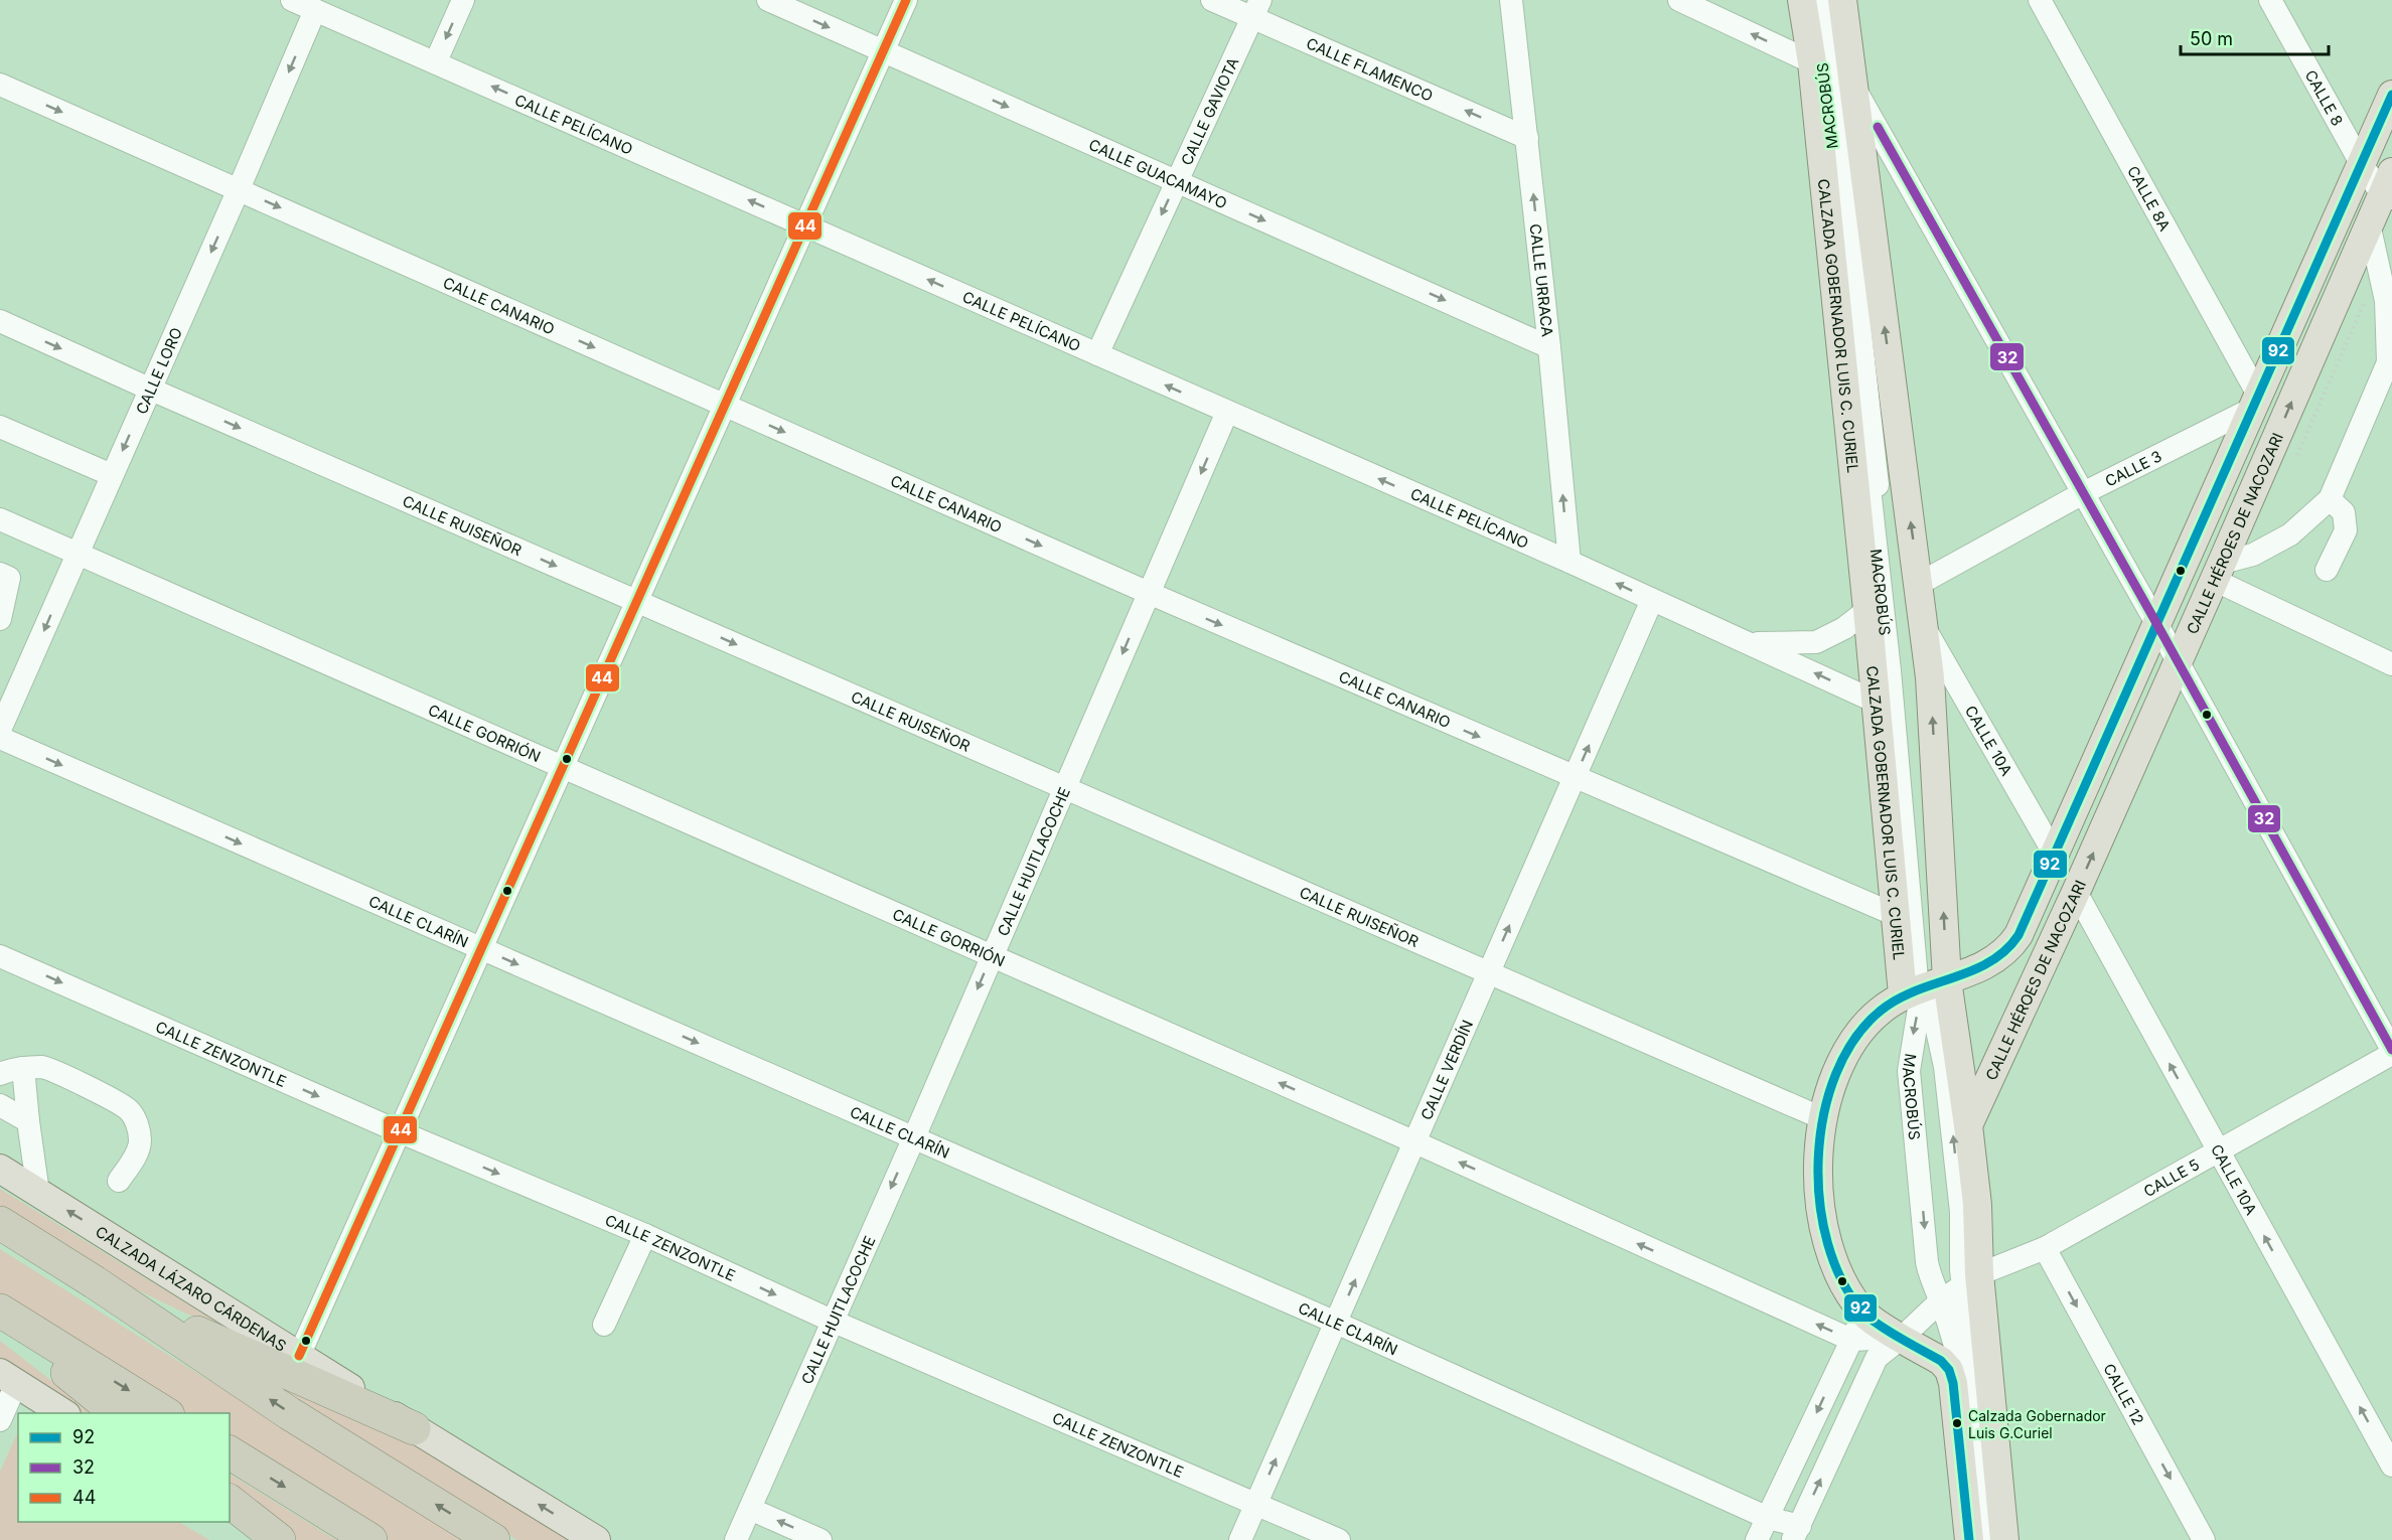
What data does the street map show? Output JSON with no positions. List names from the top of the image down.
{
  "streets": {
    "main road": ["CALZADA GOBERNADOR LUIS C. CURIEL", "CALLE HÉROES DE NACOZARI", "CALZADA LÁZARO CÁRDENAS"],
    "street": [
      "CALLE FLAMENCO",
      "CALLE 8",
      "MACROBÚS",
      "CALLE GAVIOTA",
      "CALLE PELÍCANO",
      "CALLE GUACAMAYO",
      "CALLE 8A",
      "CALLE URRACA",
      "CALLE CANARIO",
      "CALLE LORO",
      "CALLE 3",
      "CALLE RUISEÑOR",
      "CALLE GORRIÓN",
      "CALLE 10A",
      "CALLE HUITLACOCHE",
      "CALLE CLARÍN",
      "CALLE ZENZONTLE",
      "CALLE VERDÍN",
      "CALLE 5",
      "CALLE 12"
    ]
  },
  "crossings": [
    ["CALLE FLAMENCO", "CALLE GAVIOTA"],
    ["CALLE FLAMENCO", "CALLE URRACA"],
    ["CALLE 8", "CALLE HÉROES DE NACOZARI"],
    ["MACROBÚS", "CALZADA GOBERNADOR LUIS C. CURIEL"],
    ["MACROBÚS", "CALLE 5"],
    ["CALLE GAVIOTA", "CALLE PELÍCANO"],
    ["CALLE GAVIOTA", "CALLE GUACAMAYO"],
    ["CALLE PELÍCANO", "CALLE URRACA"],
    ["CALLE PELÍCANO", "CALZADA GOBERNADOR LUIS C. CURIEL"],
    ["CALLE PELÍCANO", "CALLE LORO"],
    ["CALLE PELÍCANO", "CALLE HUITLACOCHE"],
    ["CALLE PELÍCANO", "CALLE VERDÍN"],
    ["CALLE GUACAMAYO", "CALLE URRACA"],
    ["CALLE 8A", "CALLE 3"],
    ["CALLE CANARIO", "CALZADA GOBERNADOR LUIS C. CURIEL"],
    ["CALLE CANARIO", "CALLE LORO"],
    ["CALLE CANARIO", "CALLE HUITLACOCHE"],
    ["CALLE CANARIO", "CALLE VERDÍN"],
    ["CALZADA GOBERNADOR LUIS C. CURIEL", "CALLE 3"],
    ["CALZADA GOBERNADOR LUIS C. CURIEL", "CALLE HÉROES DE NACOZARI"],
    ["CALZADA GOBERNADOR LUIS C. CURIEL", "CALLE 10A"],
    ["CALZADA GOBERNADOR LUIS C. CURIEL", "CALLE 5"],
    ["CALLE LORO", "CALLE RUISEÑOR"],
    ["CALLE LORO", "CALLE GORRIÓN"],
    ["CALLE RUISEÑOR", "CALLE HUITLACOCHE"],
    ["CALLE RUISEÑOR", "CALLE VERDÍN"],
    ["CALLE HÉROES DE NACOZARI", "CALLE 10A"],
    ["CALLE GORRIÓN", "CALLE HUITLACOCHE"],
    ["CALLE GORRIÓN", "CALLE VERDÍN"],
    ["CALLE GORRIÓN", "CALLE 5"],
    ["CALLE 10A", "CALLE 5"],
    ["CALLE HUITLACOCHE", "CALLE CLARÍN"],
    ["CALLE HUITLACOCHE", "CALLE ZENZONTLE"],
    ["CALLE CLARÍN", "CALLE VERDÍN"],
    ["CALLE ZENZONTLE", "CALLE VERDÍN"],
    ["CALLE 5", "CALLE 12"]
  ],
  "one_way": [
    "CALLE FLAMENCO",
    "CALLE GAVIOTA",
    "CALLE PELÍCANO",
    "CALLE GUACAMAYO",
    "CALLE URRACA",
    "CALLE CANARIO",
    "CALLE LORO",
    "CALLE RUISEÑOR",
    "CALLE GORRIÓN",
    "CALLE HUITLACOCHE",
    "CALLE CLARÍN",
    "CALLE ZENZONTLE",
    "CALLE VERDÍN",
    "CALZADA LÁZARO CÁRDENAS",
    "CALLE 12"
  ],
  "places": ["Calzada Gobernador Luis G.Curiel"],
  "lines": ["transit line 44", "transit line 92", "transit line 32"],
  "legend": ["92", "32", "44"],
  "scale_bar": "50 m"
}
